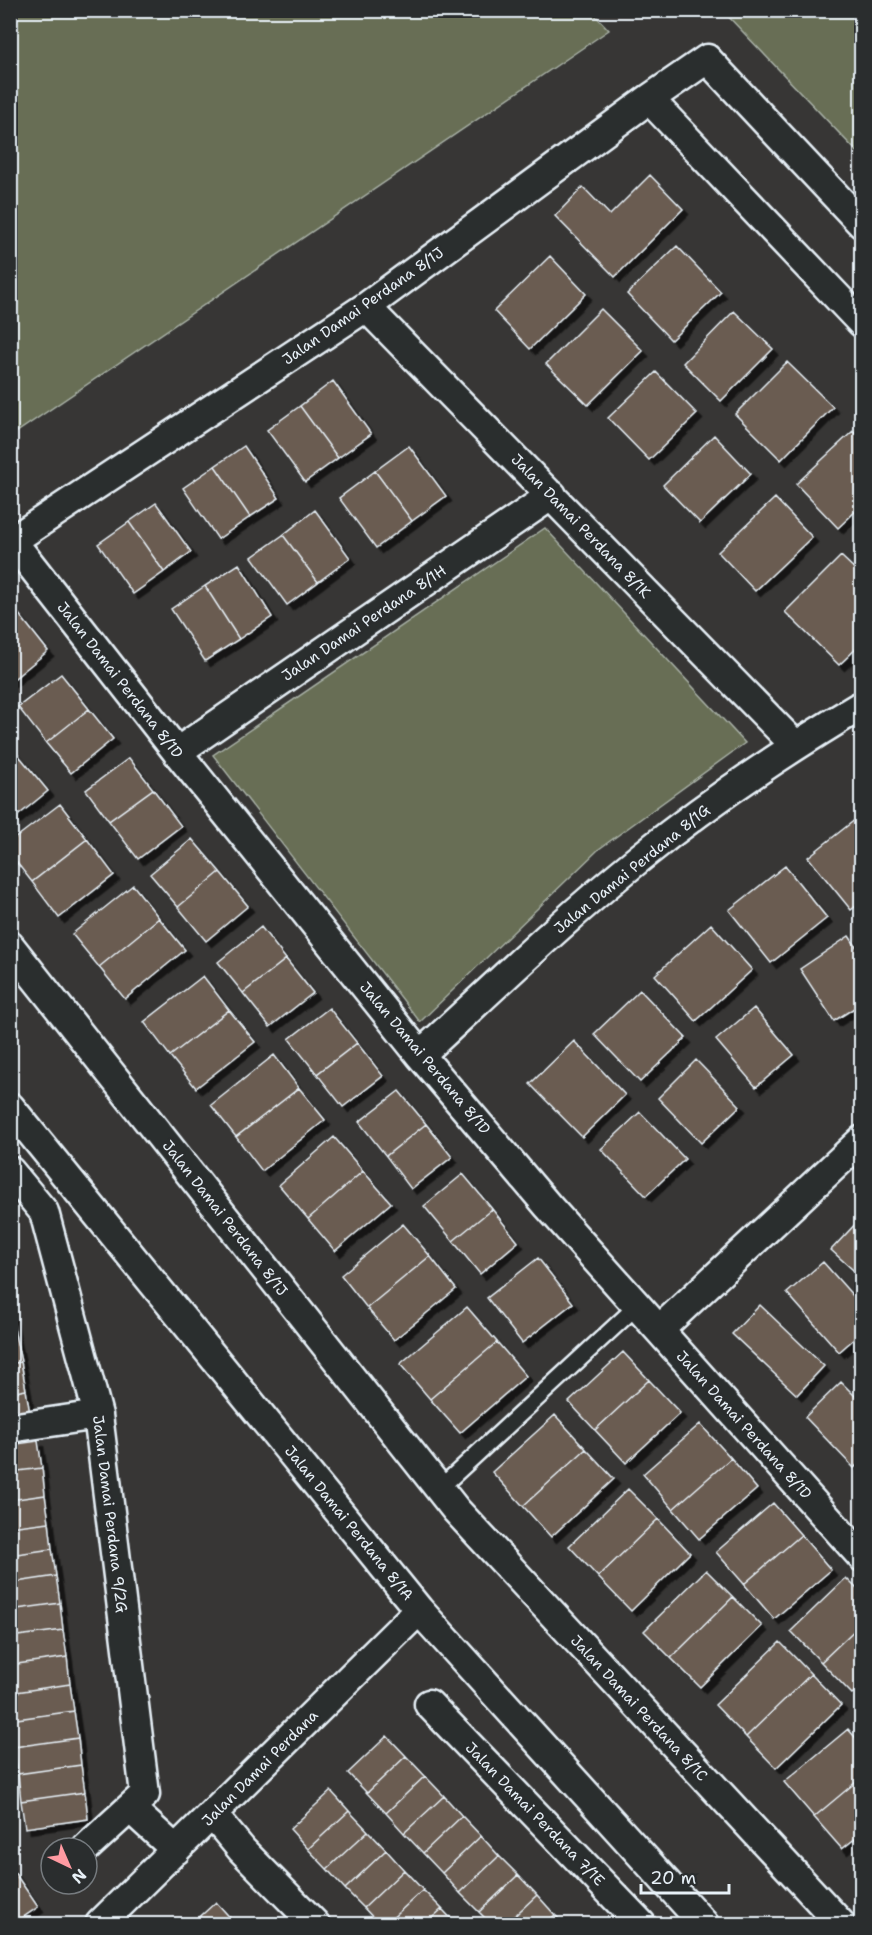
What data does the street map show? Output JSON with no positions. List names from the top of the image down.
{
  "streets": {
    "street": [
      "Jalan Damai Perdana 8/1J",
      "Jalan Damai Perdana 8/1K",
      "Jalan Damai Perdana 8/1H",
      "Jalan Damai Perdana 8/1D",
      "Jalan Damai Perdana 8/1G",
      "Jalan Damai Perdana 9/2G",
      "Jalan Damai Perdana 8/1A",
      "Jalan Damai Perdana 8/1C",
      "Jalan Damai Perdana",
      "Jalan Damai Perdana 7/1E"
    ]
  },
  "crossings": [
    ["Jalan Damai Perdana 8/1J", "Jalan Damai Perdana 8/1K"],
    ["Jalan Damai Perdana 8/1J", "Jalan Damai Perdana 8/1D"],
    ["Jalan Damai Perdana 8/1J", "Jalan Damai Perdana 8/1C"],
    ["Jalan Damai Perdana 8/1K", "Jalan Damai Perdana 8/1H"],
    ["Jalan Damai Perdana 8/1K", "Jalan Damai Perdana 8/1G"],
    ["Jalan Damai Perdana 8/1H", "Jalan Damai Perdana 8/1D"],
    ["Jalan Damai Perdana 8/1D", "Jalan Damai Perdana 8/1G"],
    ["Jalan Damai Perdana 8/1A", "Jalan Damai Perdana"]
  ],
  "scale_bar": "20 m",
  "north": "bottom right"
}
